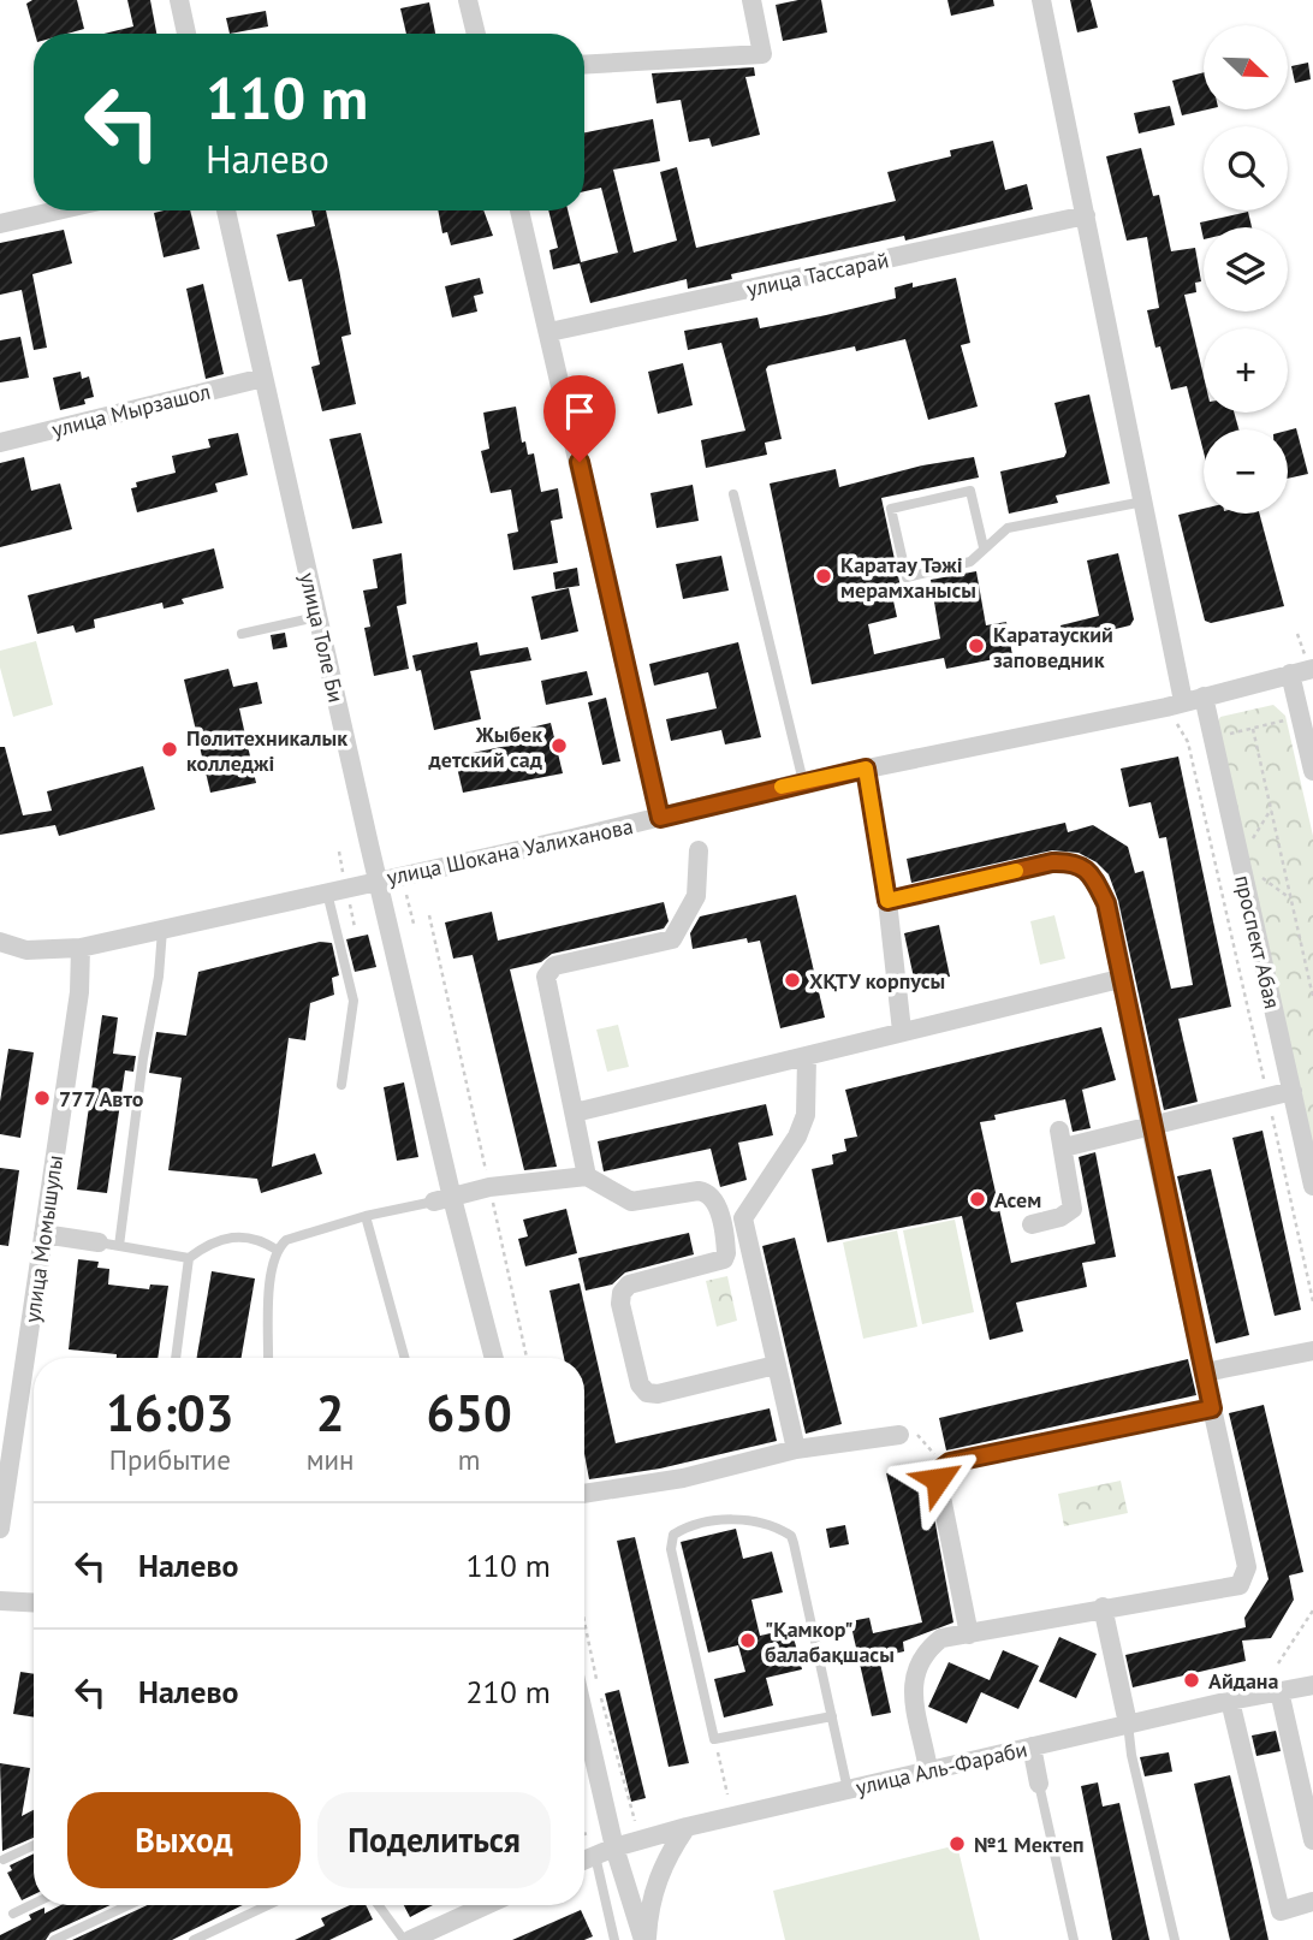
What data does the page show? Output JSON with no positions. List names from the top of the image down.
{
  "streets": {
    "street": [
      "улица Тассарай",
      "улица Мырзашол",
      "улица Толе Би",
      "улица Шокана Уалиханова",
      "проспект Абая",
      "улица Момышулы",
      "улица Аль-Фараби"
    ]
  },
  "crossings": [
    ["улица Мырзашол", "улица Толе Би"],
    ["улица Толе Би", "улица Шокана Уалиханова"],
    ["улица Шокана Уалиханова", "проспект Абая"],
    ["улица Шокана Уалиханова", "улица Момышулы"]
  ],
  "places": [
    "Каратау Тәжі мерамханысы",
    "Каратауский заповедник",
    "Жыбек детский сад",
    "Политехникалык колледжі",
    "ХҚТУ корпусы",
    "777 Авто",
    "Асем",
    "\"Қамкор\" балабақшасы",
    "Айдана",
    "№1 Мектеп"
  ],
  "north": "bottom right",
  "page": {
    "map_buttons": ["+", "−"],
    "turn": ["110 m", "Налево"],
    "eta": [
      "16:03",
      "Прибытие",
      "2",
      "мин",
      "650",
      "m"
    ],
    "list": [
      {
        "name": "Налево",
        "value": "110 m"
      },
      {
        "name": "Налево",
        "value": "210 m"
      }
    ],
    "buttons": ["Выход", "Поделиться"]
  }
}
